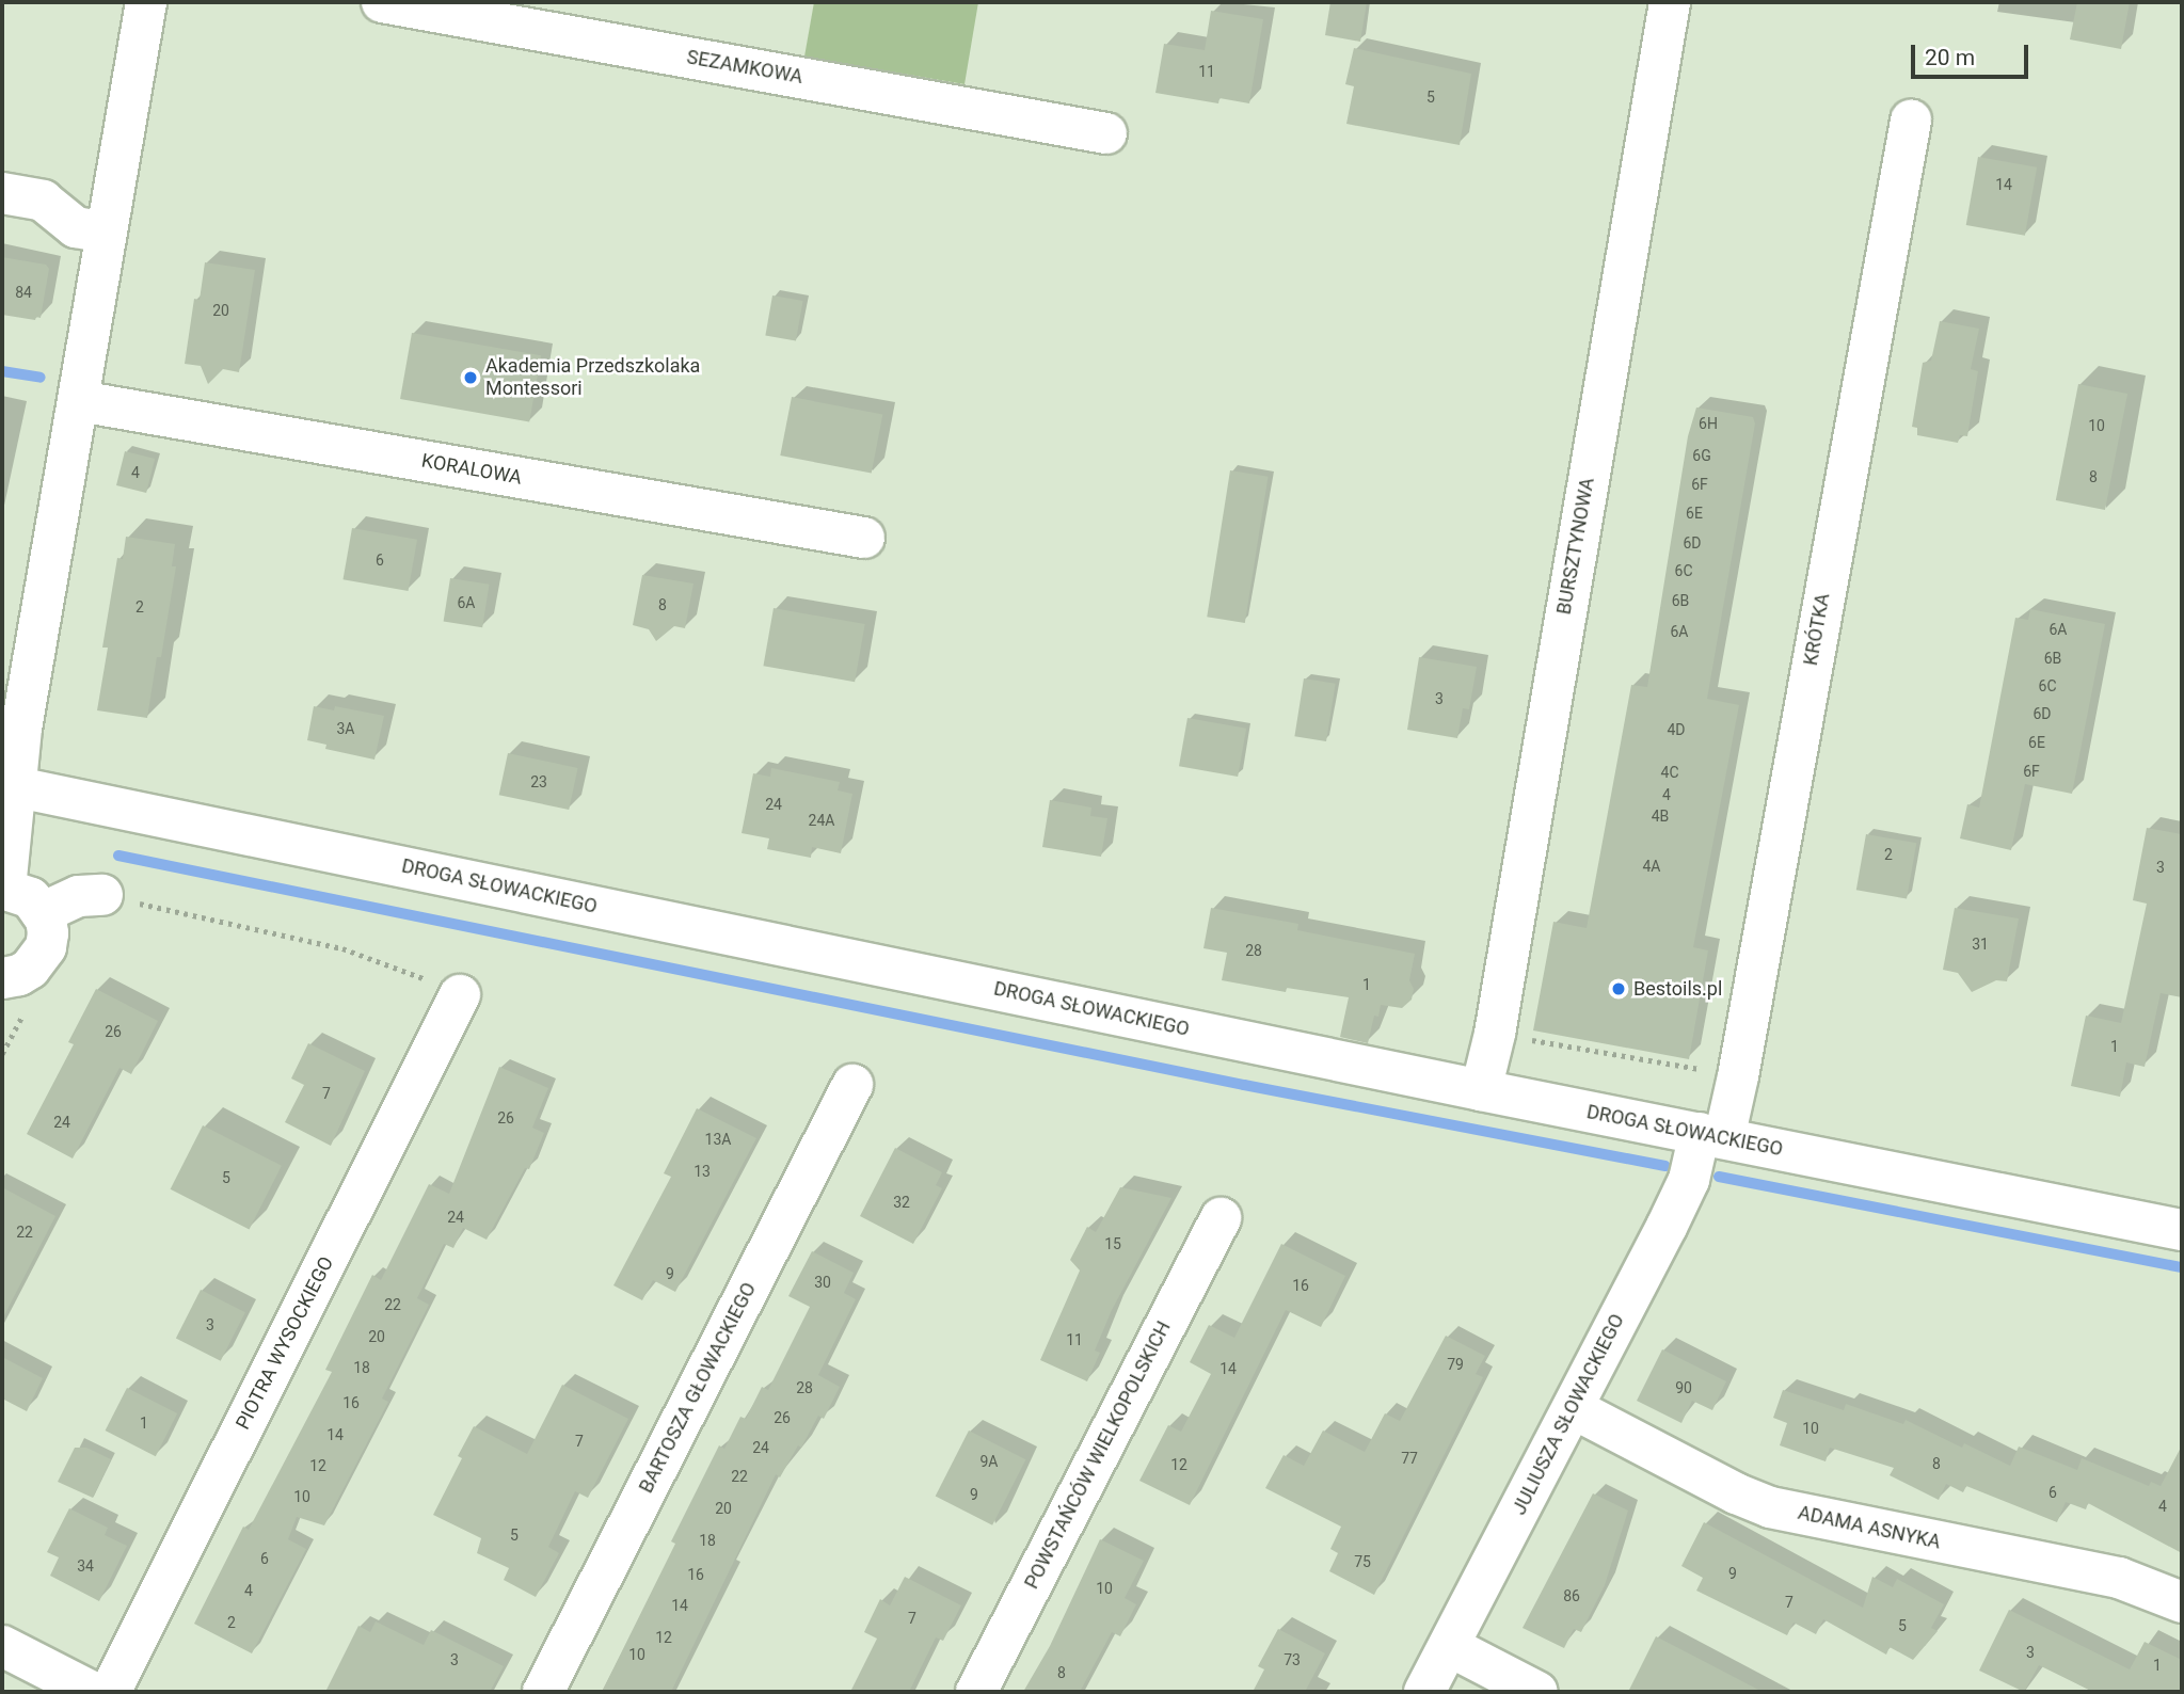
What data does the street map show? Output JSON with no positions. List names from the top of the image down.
{
  "streets": {
    "street": [
      "SEZAMKOWA",
      "KORALOWA",
      "BURSZTYNOWA",
      "KRÓTKA",
      "DROGA SŁOWACKIEGO",
      "PIOTRA WYSOCKIEGO",
      "BARTOSZA GŁOWACKIEGO",
      "JULIUSZA SŁOWACKIEGO",
      "POWSTAŃCÓW WIELKOPOLSKICH",
      "ADAMA ASNYKA"
    ]
  },
  "crossings": [
    ["BURSZTYNOWA", "DROGA SŁOWACKIEGO"],
    ["KRÓTKA", "DROGA SŁOWACKIEGO"],
    ["KRÓTKA", "JULIUSZA SŁOWACKIEGO"],
    ["DROGA SŁOWACKIEGO", "JULIUSZA SŁOWACKIEGO"],
    ["JULIUSZA SŁOWACKIEGO", "ADAMA ASNYKA"]
  ],
  "places": ["Akademia Przedszkolaka Montessori", "Bestoils.pl"],
  "house_numbers": [
    "11",
    "5",
    "14",
    "84",
    "20",
    "6H",
    "10",
    "6G",
    "4",
    "8",
    "6F",
    "6E",
    "6D",
    "6",
    "6C",
    "6B",
    "6A",
    "8",
    "2",
    "6A",
    "6A",
    "6B",
    "6C",
    "3",
    "6D",
    "3A",
    "4D",
    "6E",
    "6F",
    "4C",
    "23",
    "4",
    "24",
    "4B",
    "24A",
    "2",
    "4A",
    "3",
    "31",
    "28",
    "1",
    "26",
    "1",
    "7",
    "26",
    "24",
    "13A",
    "13",
    "5",
    "32",
    "24",
    "22",
    "15",
    "9",
    "30",
    "16",
    "22",
    "3",
    "20",
    "11",
    "79",
    "18",
    "14",
    "28",
    "90",
    "16",
    "26",
    "1",
    "10",
    "14",
    "7",
    "24",
    "77",
    "9A",
    "8",
    "12",
    "12",
    "22",
    "6",
    "9",
    "10",
    "4",
    "20",
    "5",
    "18",
    "6",
    "75",
    "34",
    "9",
    "16",
    "10",
    "4",
    "86",
    "7",
    "14",
    "7",
    "2",
    "5",
    "12",
    "3",
    "10",
    "3",
    "73",
    "1",
    "8"
  ],
  "scale_bar": "20 m"
}
